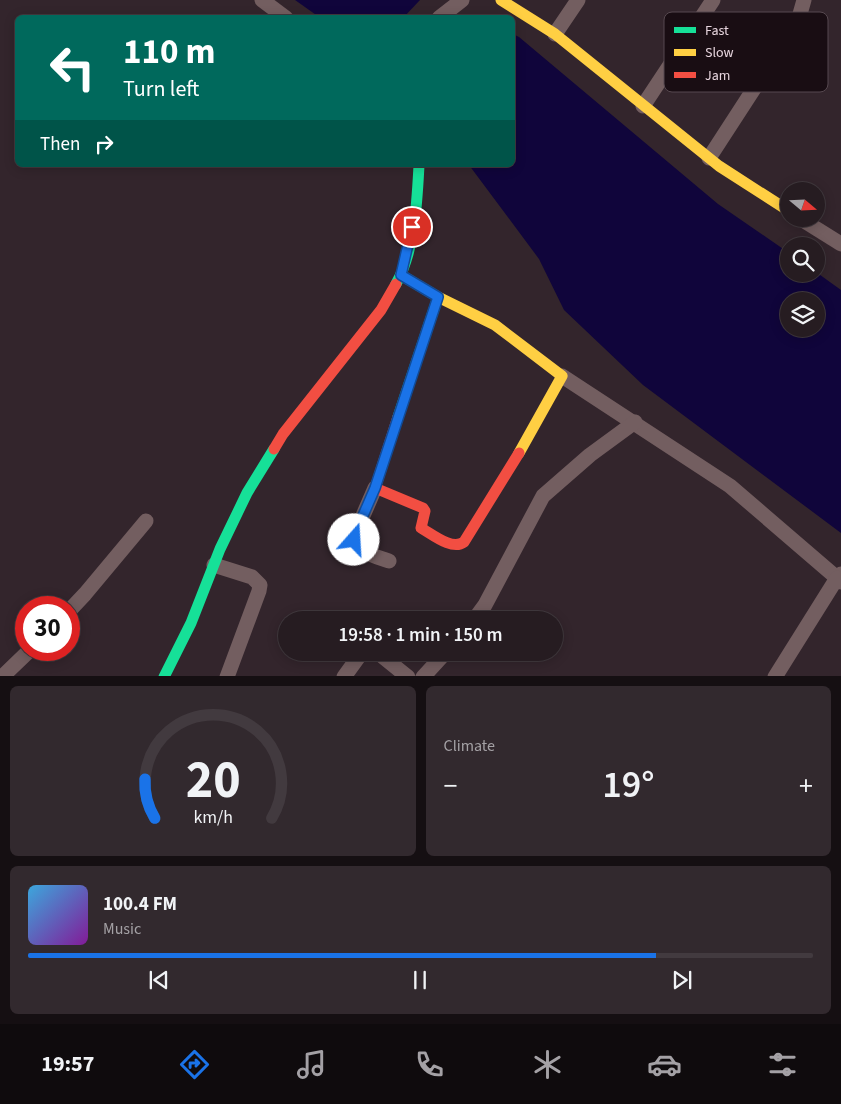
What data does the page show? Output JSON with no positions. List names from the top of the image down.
{
  "legend": ["Fast", "Slow", "Jam"],
  "north": "right",
  "page": {
    "turn": ["110 m", "Turn left"],
    "then": "Then",
    "limit": "30",
    "trip": "19:58 · 1 min · 150 m",
    "tile": "Climate",
    "heat": ["−", "19°", "+"],
    "song": ["100.4 FM", "Music"],
    "tabs": "19:57",
    "gauge": ["20", "km/h"]
  }
}
